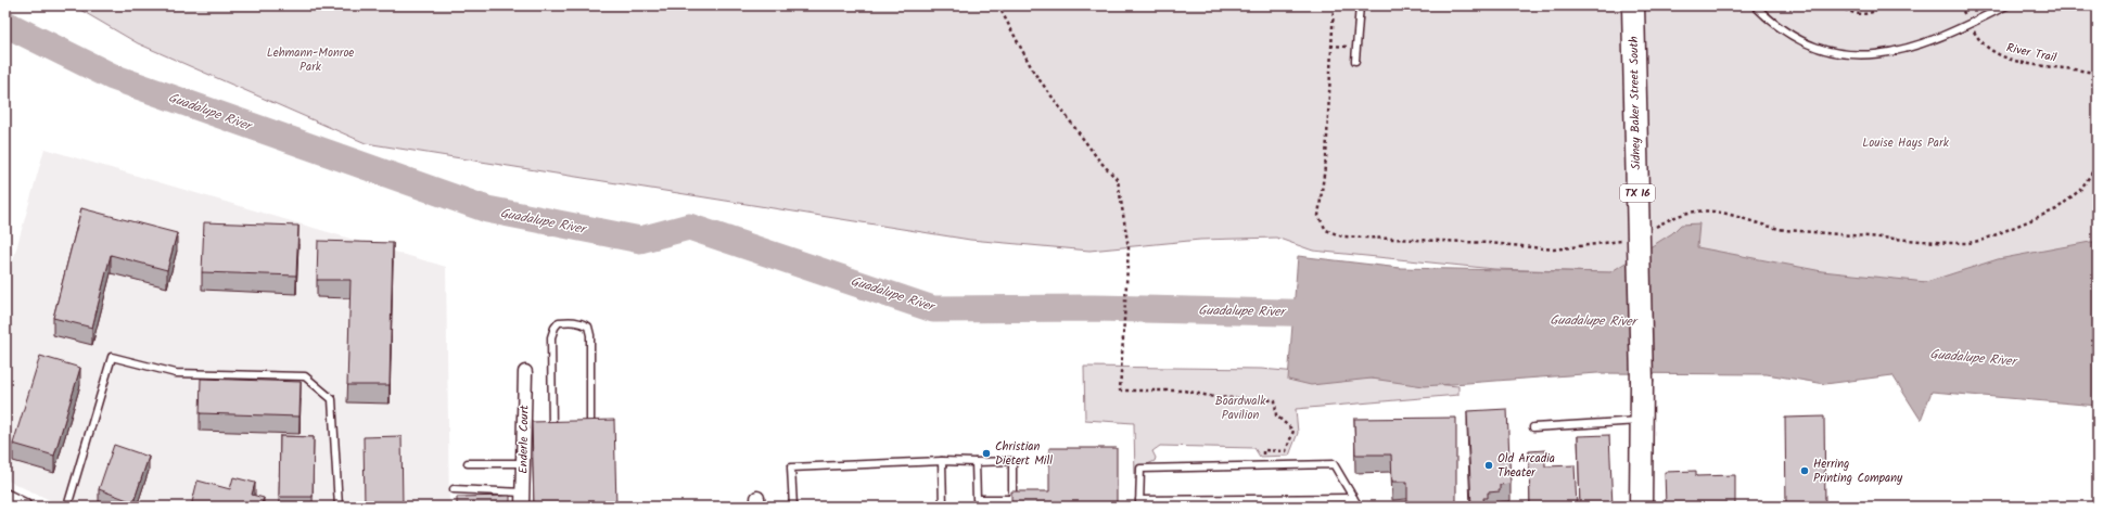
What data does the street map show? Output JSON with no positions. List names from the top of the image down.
{
  "streets": {
    "main road": ["Sidney Baker Street South", "TX 16"],
    "street": ["Enderle Court"],
    "path": ["River Trail"]
  },
  "crossings": [
    ["Sidney Baker Street South", "TX 16"]
  ],
  "water": ["Guadalupe River"],
  "parks": ["Lehmann-Monroe Park", "Louise Hays Park", "Boardwalk Pavilion"],
  "places": ["Christian Dietert Mill", "Old Arcadia Theater", "Herring Printing Company"]
}
